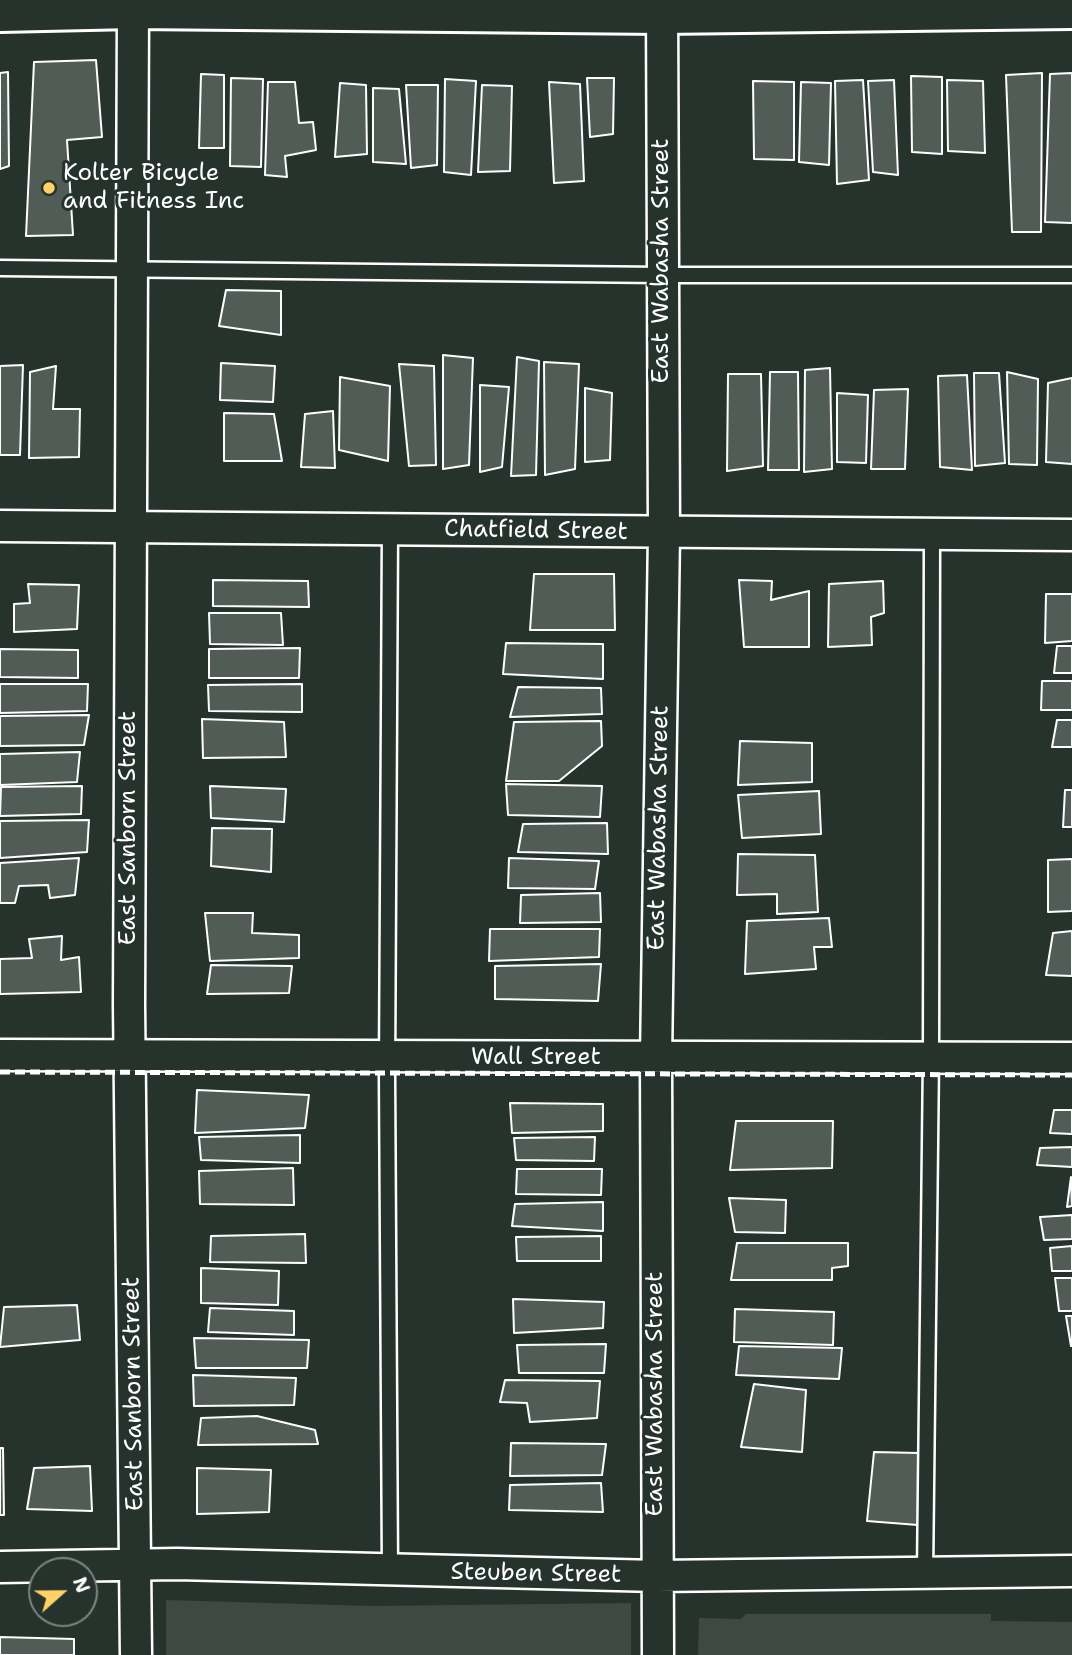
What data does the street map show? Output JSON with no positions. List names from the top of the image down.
{
  "streets": {
    "street": [
      "East Wabasha Street",
      "Chatfield Street",
      "East Sanborn Street",
      "Wall Street",
      "Steuben Street"
    ]
  },
  "crossings": [
    ["East Wabasha Street", "Chatfield Street"],
    ["East Wabasha Street", "Wall Street"],
    ["East Wabasha Street", "Steuben Street"],
    ["Chatfield Street", "East Sanborn Street"],
    ["East Sanborn Street", "Wall Street"],
    ["East Sanborn Street", "Steuben Street"]
  ],
  "places": ["Kolter Bicycle and Fitness Inc"],
  "north": "right"
}
